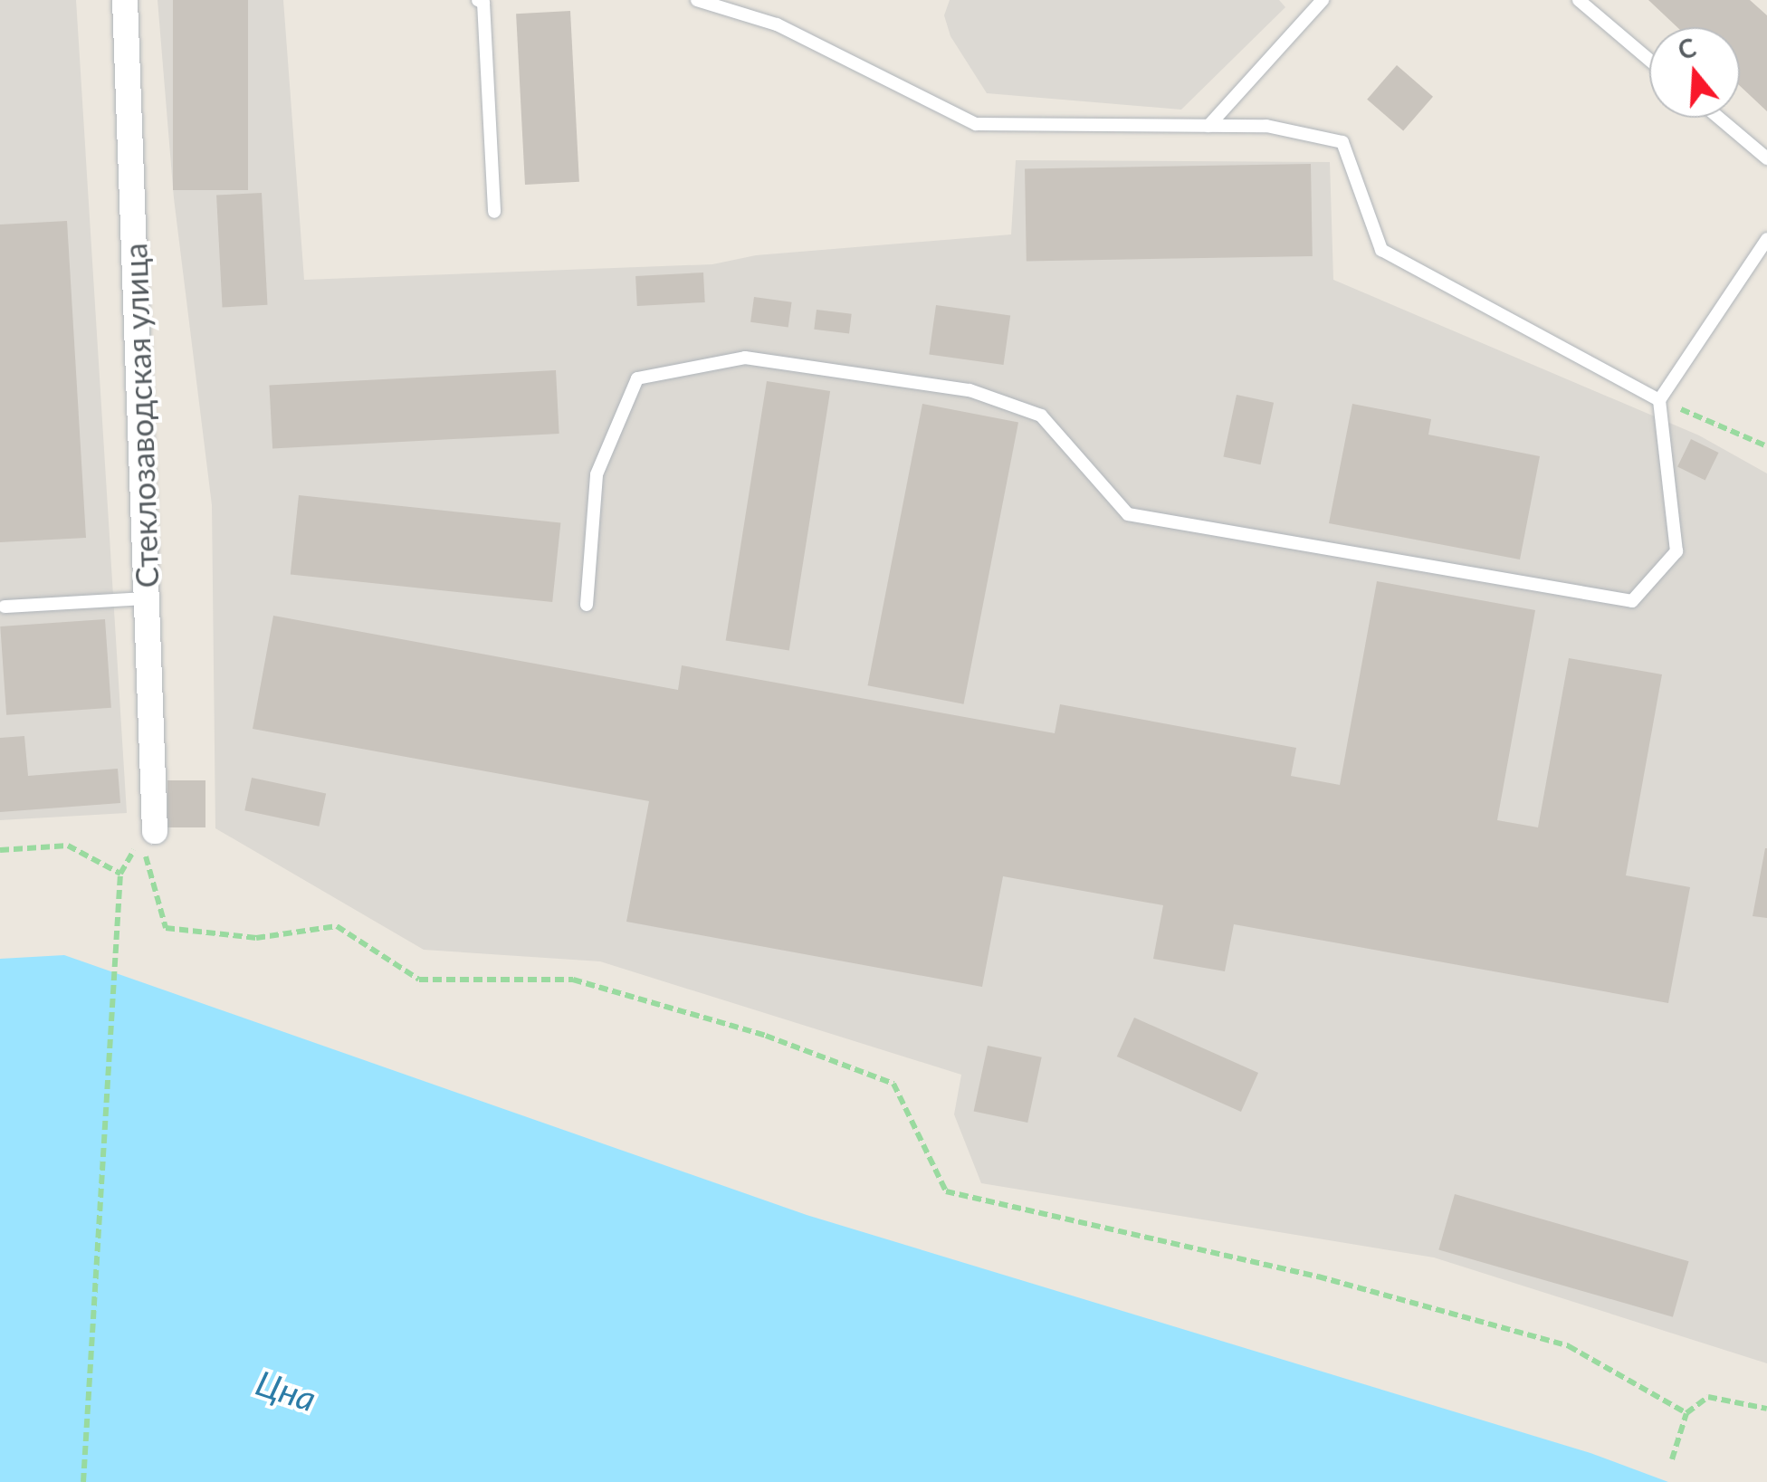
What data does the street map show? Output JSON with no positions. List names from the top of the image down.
{
  "streets": {
    "street": ["Стеклозаводская улица"]
  },
  "water": ["Цна"],
  "north": "top"
}
